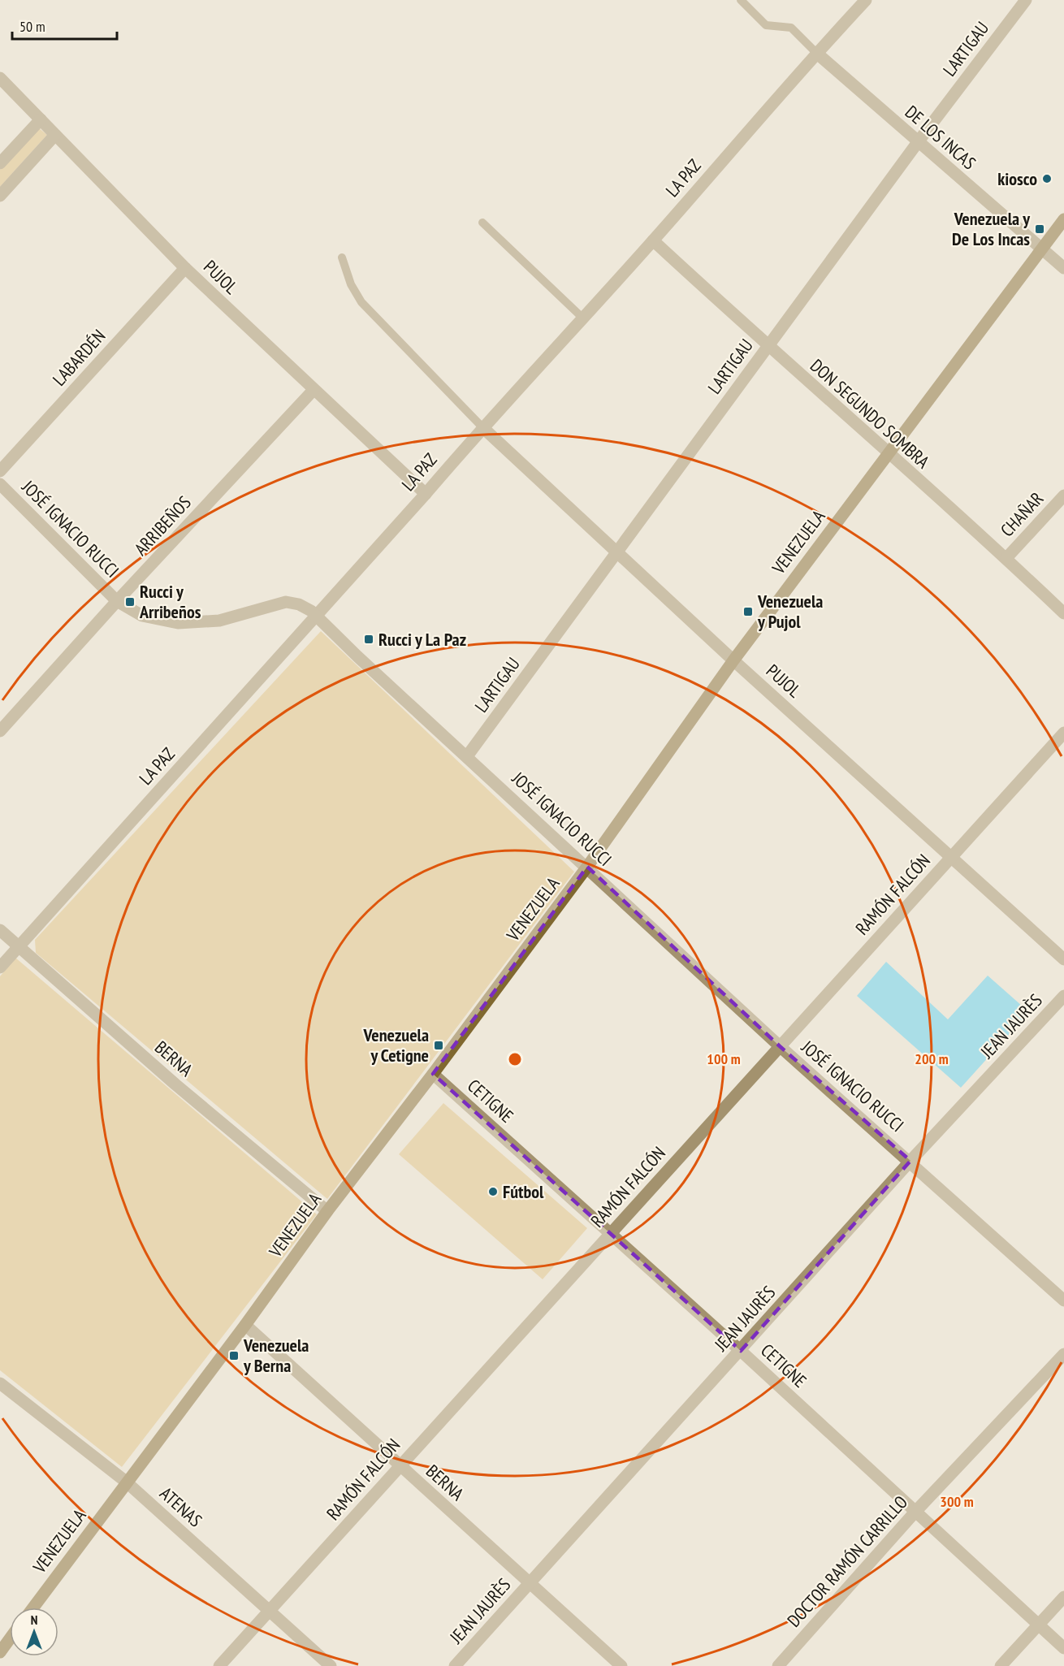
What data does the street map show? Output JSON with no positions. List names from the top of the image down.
{
  "streets": {
    "main road": ["VENEZUELA"],
    "street": [
      "LARTIGAU",
      "DE LOS INCAS",
      "LA PAZ",
      "PUJOL",
      "LABARDÉN",
      "DON SEGUNDO SOMBRA",
      "CHAÑAR",
      "ARRIBEÑOS",
      "JOSÉ IGNACIO RUCCI",
      "RAMÓN FALCÓN",
      "JEAN JAURÈS",
      "BERNA",
      "CETIGNE",
      "ATENAS",
      "DOCTOR RAMÓN CARRILLO"
    ]
  },
  "crossings": [
    ["LARTIGAU", "DE LOS INCAS"],
    ["LARTIGAU", "PUJOL"],
    ["LARTIGAU", "DON SEGUNDO SOMBRA"],
    ["LARTIGAU", "JOSÉ IGNACIO RUCCI"],
    ["DE LOS INCAS", "LA PAZ"],
    ["DE LOS INCAS", "VENEZUELA"],
    ["LA PAZ", "PUJOL"],
    ["LA PAZ", "DON SEGUNDO SOMBRA"],
    ["LA PAZ", "JOSÉ IGNACIO RUCCI"],
    ["LA PAZ", "BERNA"],
    ["PUJOL", "LABARDÉN"],
    ["PUJOL", "ARRIBEÑOS"],
    ["PUJOL", "VENEZUELA"],
    ["PUJOL", "RAMÓN FALCÓN"],
    ["DON SEGUNDO SOMBRA", "CHAÑAR"],
    ["DON SEGUNDO SOMBRA", "VENEZUELA"],
    ["ARRIBEÑOS", "JOSÉ IGNACIO RUCCI"],
    ["JOSÉ IGNACIO RUCCI", "VENEZUELA"],
    ["JOSÉ IGNACIO RUCCI", "RAMÓN FALCÓN"],
    ["JOSÉ IGNACIO RUCCI", "JEAN JAURÈS"],
    ["VENEZUELA", "BERNA"],
    ["VENEZUELA", "CETIGNE"],
    ["VENEZUELA", "ATENAS"],
    ["RAMÓN FALCÓN", "BERNA"],
    ["RAMÓN FALCÓN", "CETIGNE"],
    ["RAMÓN FALCÓN", "ATENAS"],
    ["JEAN JAURÈS", "BERNA"],
    ["JEAN JAURÈS", "CETIGNE"],
    ["CETIGNE", "DOCTOR RAMÓN CARRILLO"]
  ],
  "places": {
    "other": ["kiosco", "Fútbol"],
    "transit": [
      "Venezuela y De Los Incas",
      "Rucci y Arribeños",
      "Venezuela y Pujol",
      "Rucci y La Paz",
      "Venezuela y Cetigne",
      "Venezuela y Berna"
    ]
  },
  "scale_bar": "50 m",
  "north": "top",
  "rings": ["100 m", "200 m", "300 m"]
}
